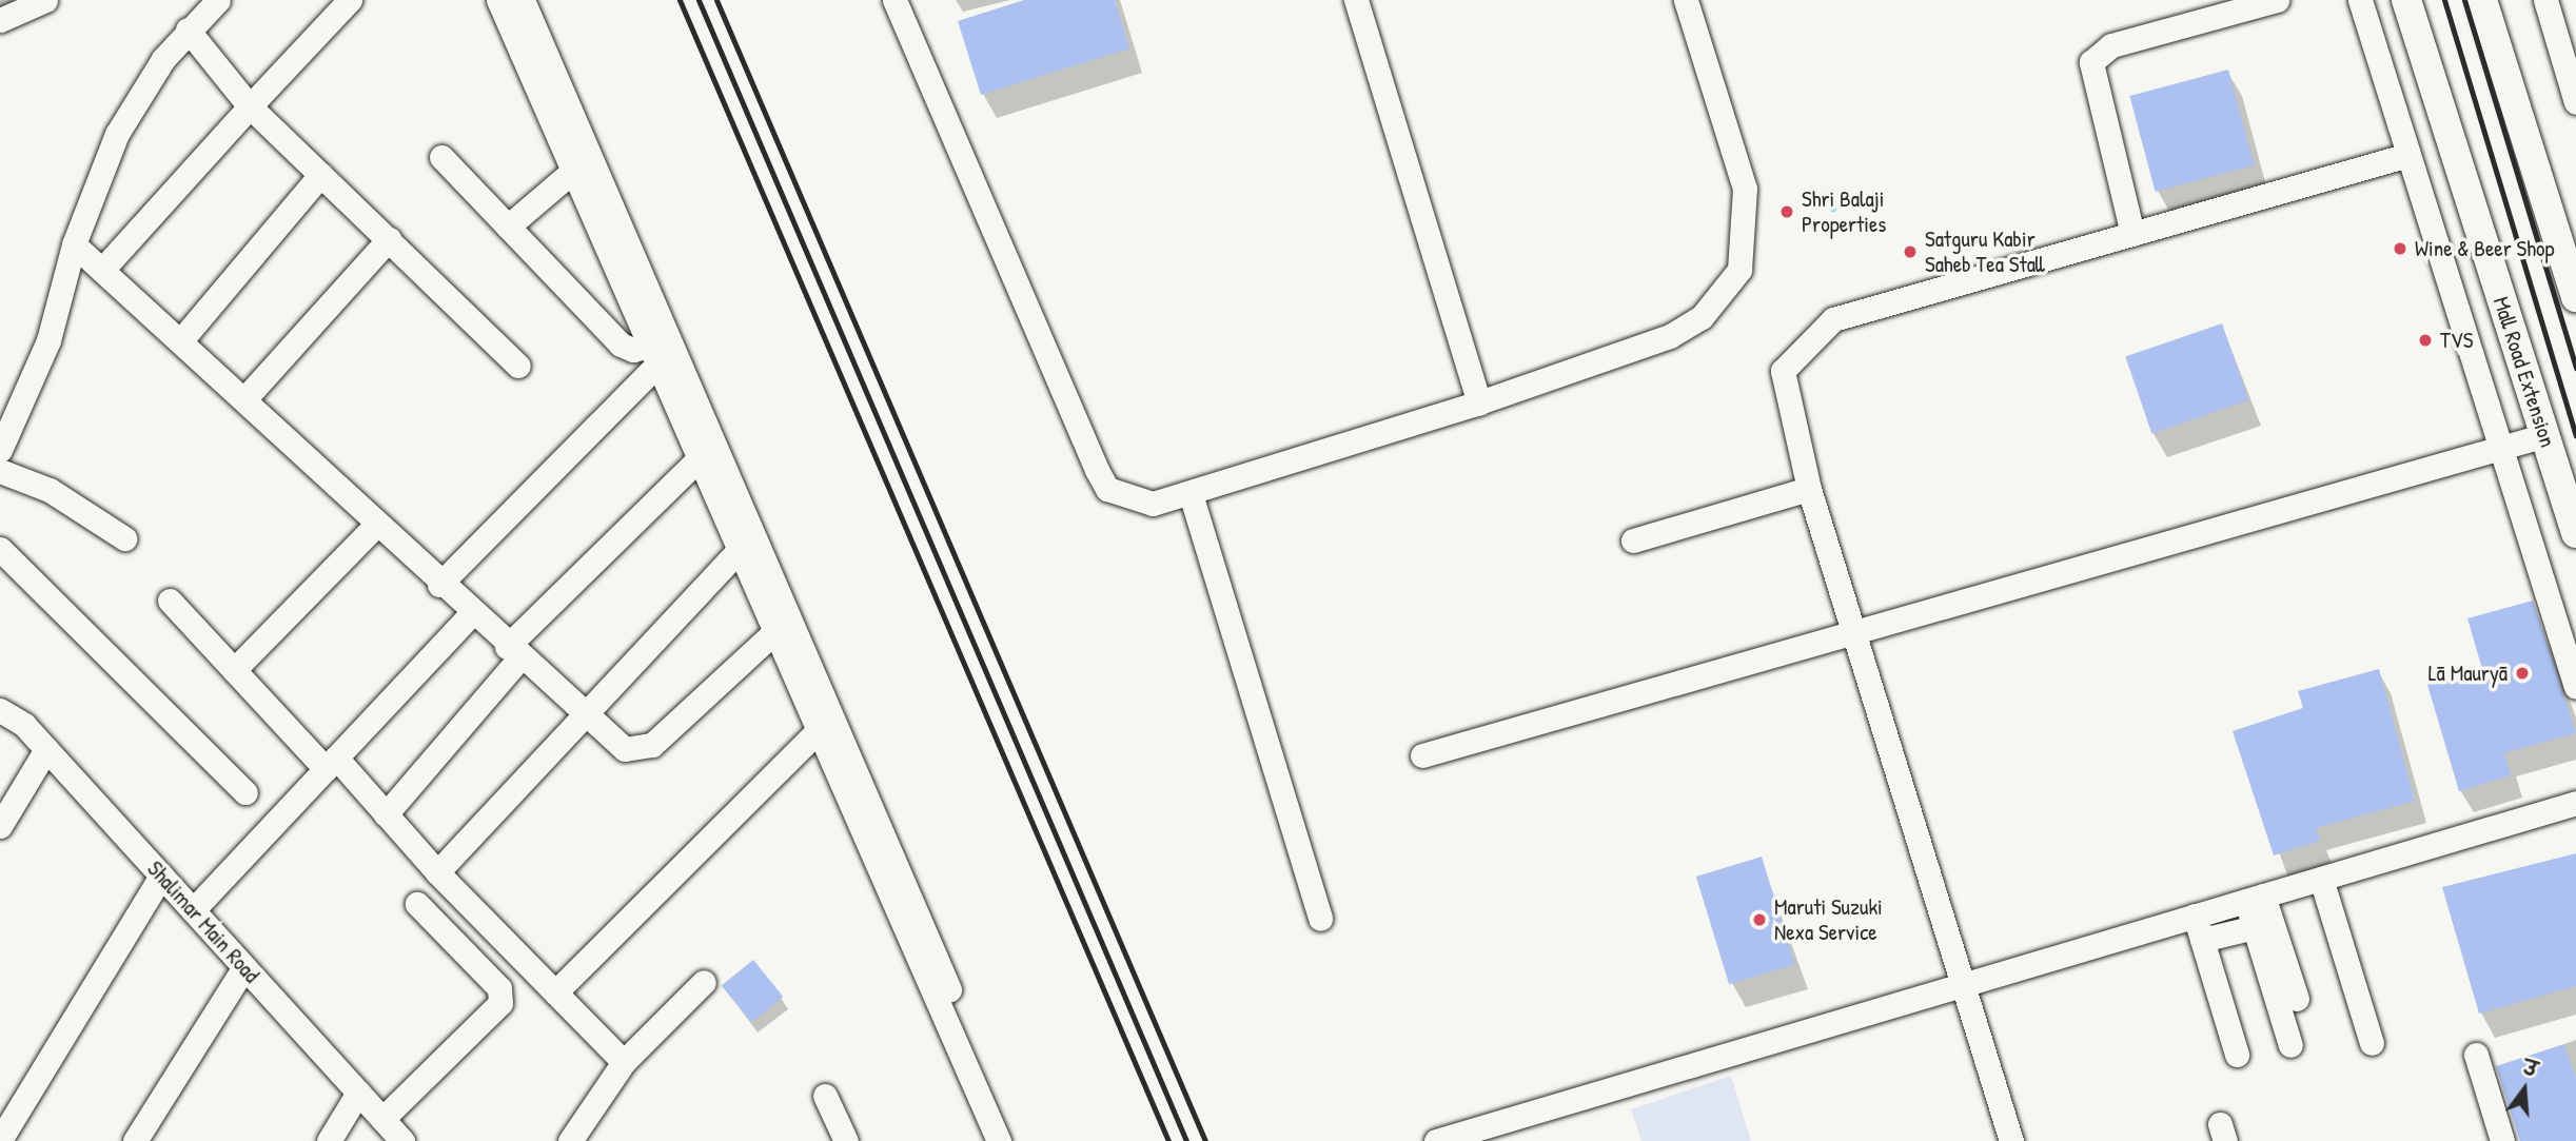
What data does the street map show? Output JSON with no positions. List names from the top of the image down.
{
  "streets": {
    "main road": ["Mall Road Extension"],
    "street": ["Shalimar Main Road"]
  },
  "places": [
    "Shri Balaji Properties",
    "Wine & Beer Shop",
    "Satguru Kabir Saheb Tea Stall",
    "TVS",
    "Lā Mauryā",
    "Maruti Suzuki Nexa Service"
  ],
  "north": "top"
}
